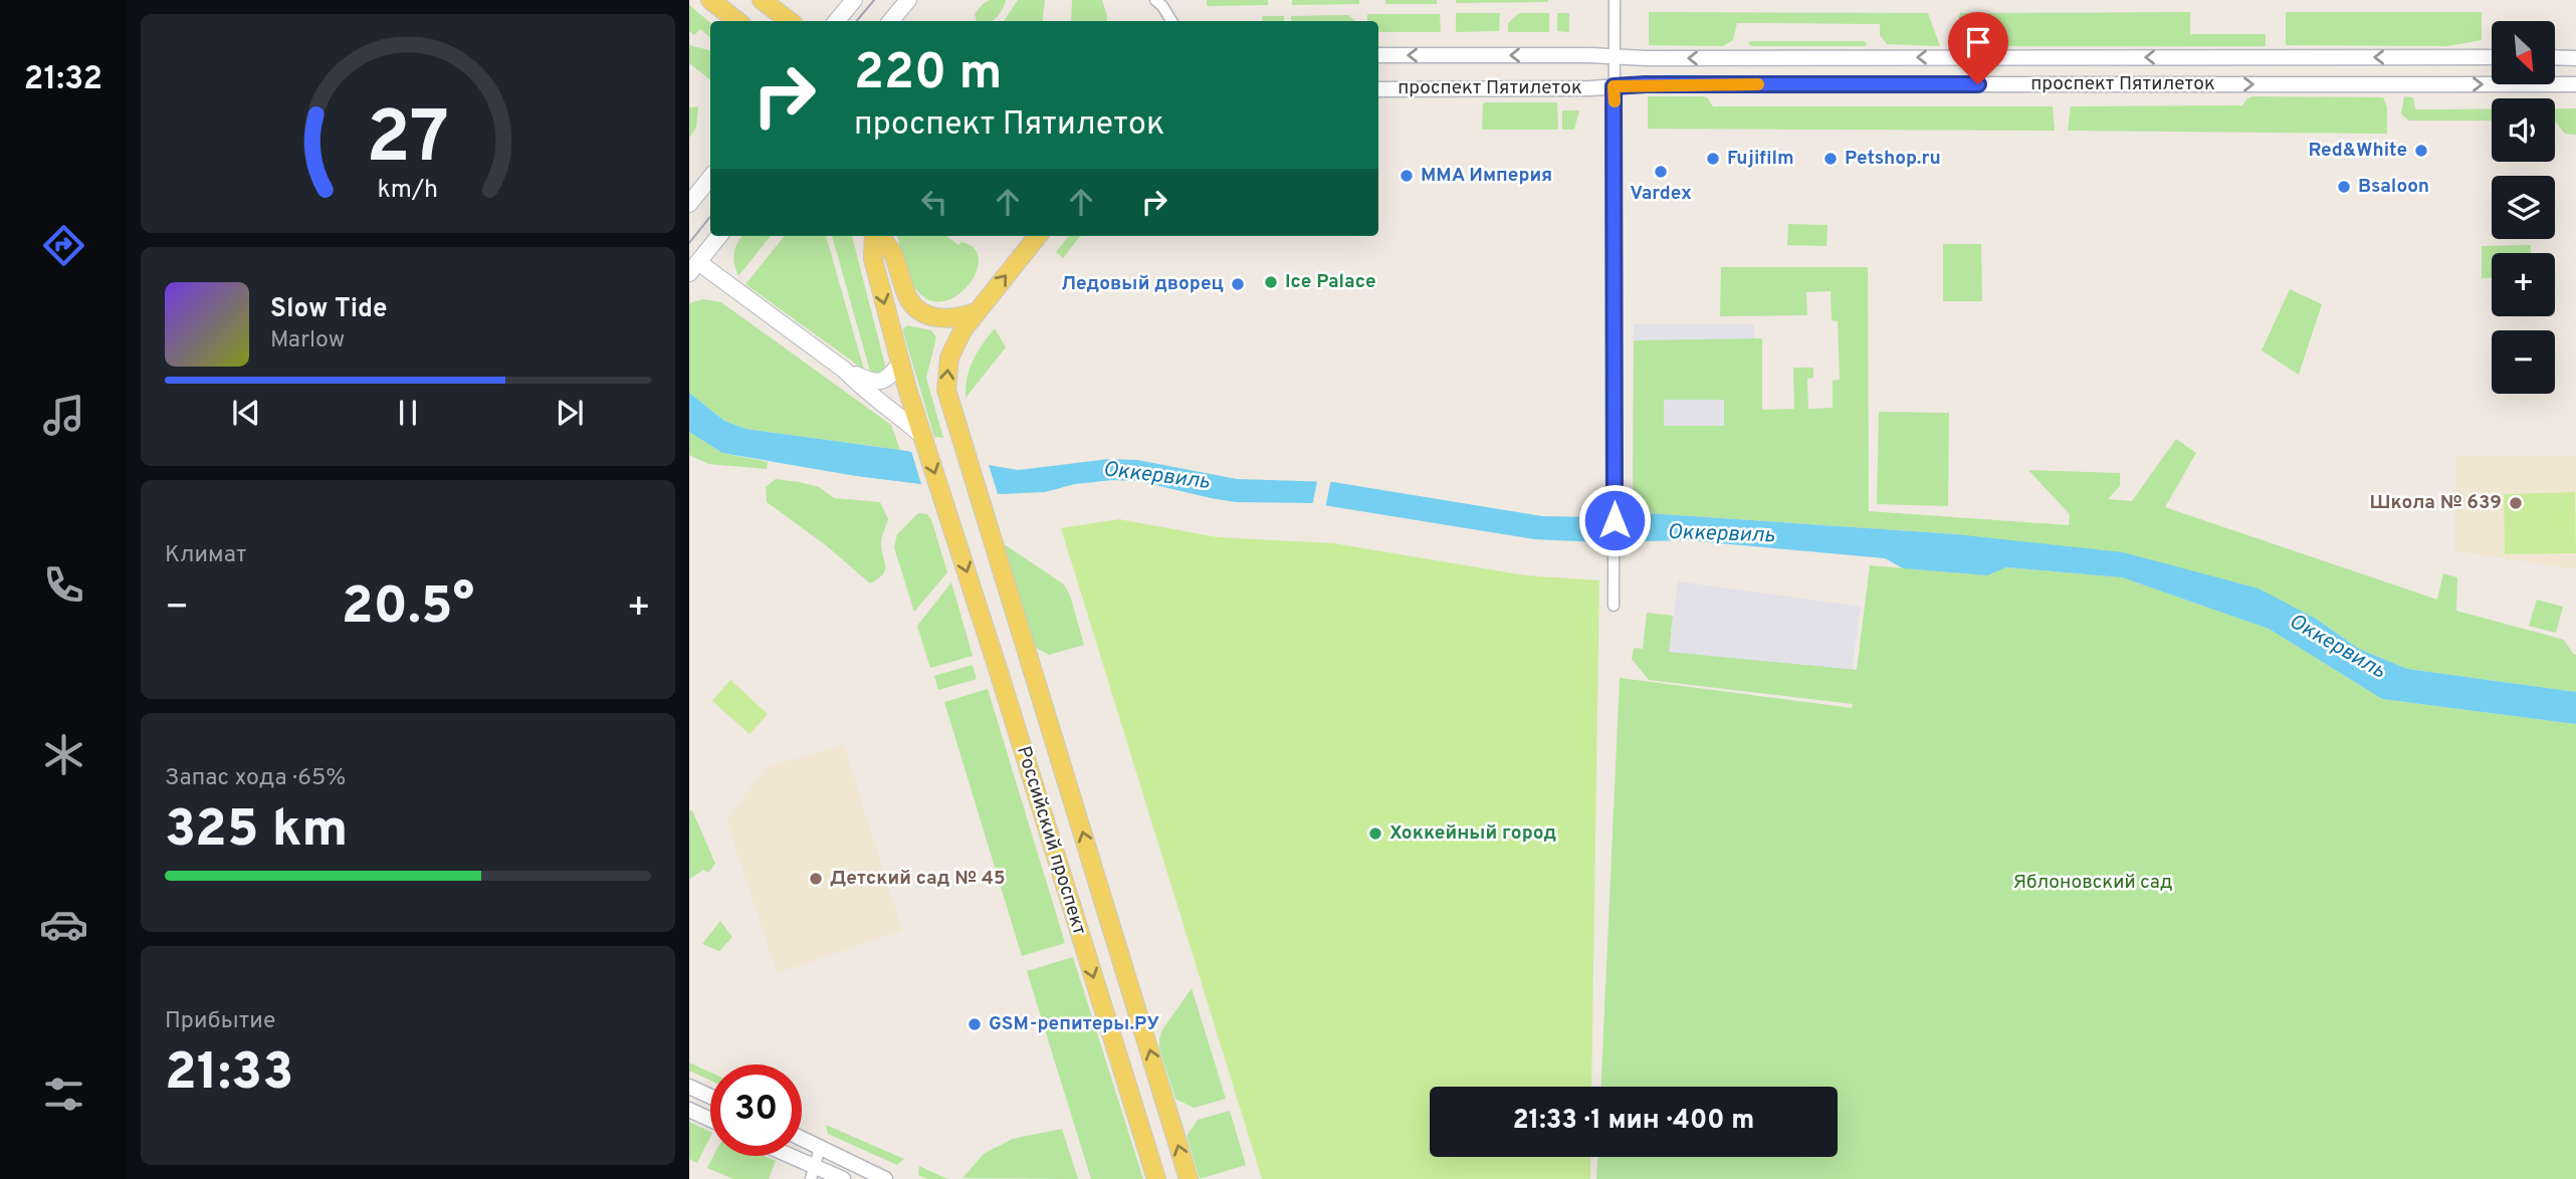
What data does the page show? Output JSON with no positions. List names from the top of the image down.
{
  "streets": {
    "main road": ["Российский проспект"],
    "street": ["проспект Пятилеток"]
  },
  "water": ["Оккервиль"],
  "parks": ["Яблоновский сад"],
  "places": [
    "Red&White",
    "Fujifilm",
    "Petshop.ru",
    "Vardex",
    "ММА Империя",
    "Bsaloon",
    "Ice Palace",
    "Ледовый дворец",
    "Школа № 639",
    "Хоккейный город",
    "Детский сад № 45",
    "GSM-репитеры.РУ"
  ],
  "north": "bottom right",
  "page": {
    "tabs": "21:32",
    "map_buttons": ["+", "−"],
    "turn": ["220 m", "проспект Пятилеток"],
    "song": ["Slow Tide", "Marlow"],
    "tile": [
      "Климат",
      ["Запас хода · 65%", "325 km"],
      ["Прибытие", "21:33"]
    ],
    "heat": ["−", "20.5°", "+"],
    "limit": "30",
    "trip": "21:33 · 1 мин · 400 m",
    "gauge": ["27", "km/h"]
  }
}
